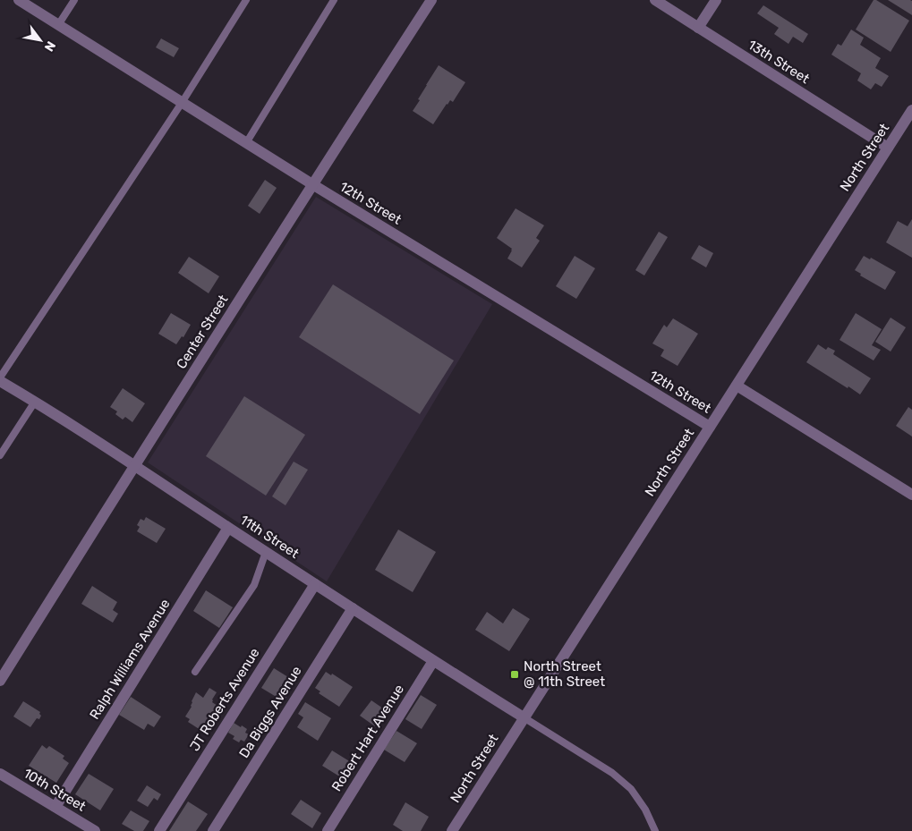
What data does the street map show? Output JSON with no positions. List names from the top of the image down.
{
  "streets": {
    "street": [
      "13th Street",
      "North Street",
      "12th Street",
      "Center Street",
      "11th Street",
      "Ralph Williams Avenue",
      "JT Roberts Avenue",
      "Da Biggs Avenue",
      "Robert Hart Avenue",
      "10th Street"
    ]
  },
  "crossings": [
    ["13th Street", "North Street"],
    ["North Street", "12th Street"],
    ["North Street", "11th Street"],
    ["12th Street", "Center Street"],
    ["Center Street", "11th Street"],
    ["11th Street", "Ralph Williams Avenue"],
    ["11th Street", "JT Roberts Avenue"],
    ["11th Street", "Da Biggs Avenue"],
    ["11th Street", "Robert Hart Avenue"],
    ["Ralph Williams Avenue", "10th Street"]
  ],
  "places": {
    "transit": ["North Street @ 11th Street"]
  },
  "north": "bottom right"
}
